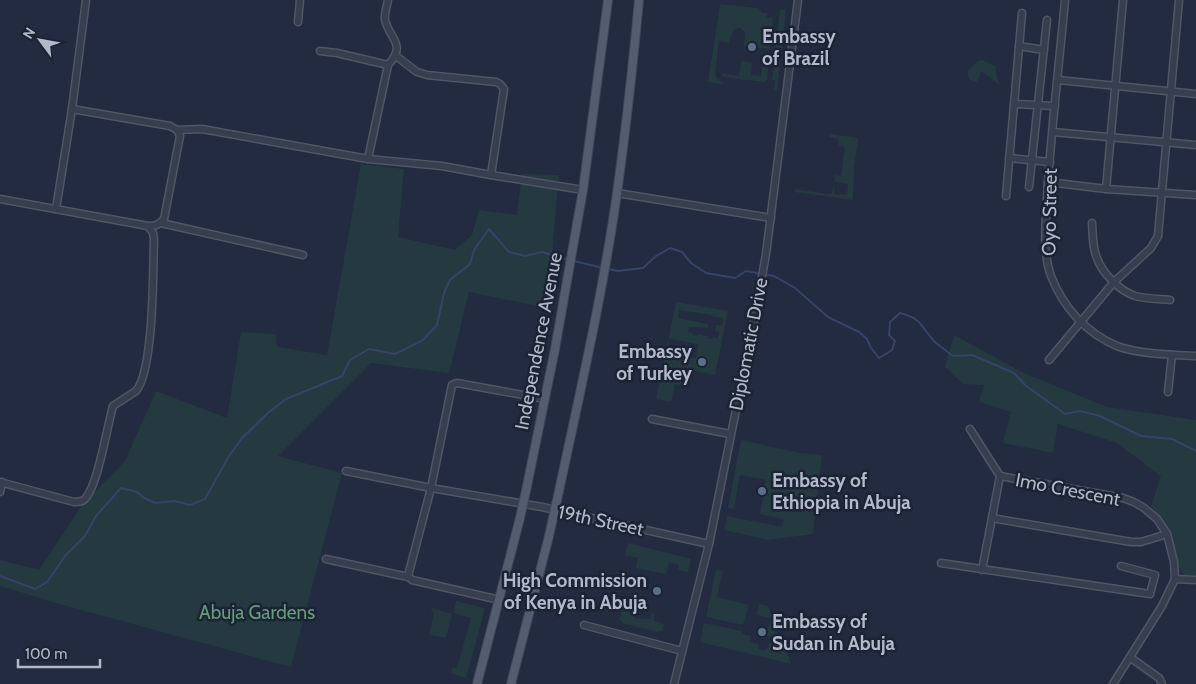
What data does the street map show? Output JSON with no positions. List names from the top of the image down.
{
  "streets": {
    "main road": ["Independence Avenue"],
    "street": [
      "Oyo Street",
      "Diplomatic Drive",
      "Imo Crescent",
      "19th Street"
    ]
  },
  "crossings": [
    ["Diplomatic Drive", "19th Street"]
  ],
  "parks": ["Abuja Gardens"],
  "places": [
    "Embassy of Brazil",
    "Embassy of Turkey",
    "Embassy of Ethiopia in Abuja",
    "High Commission of Kenya in Abuja",
    "Embassy of Sudan in Abuja"
  ],
  "scale_bar": "100 m",
  "north": "top left"
}
